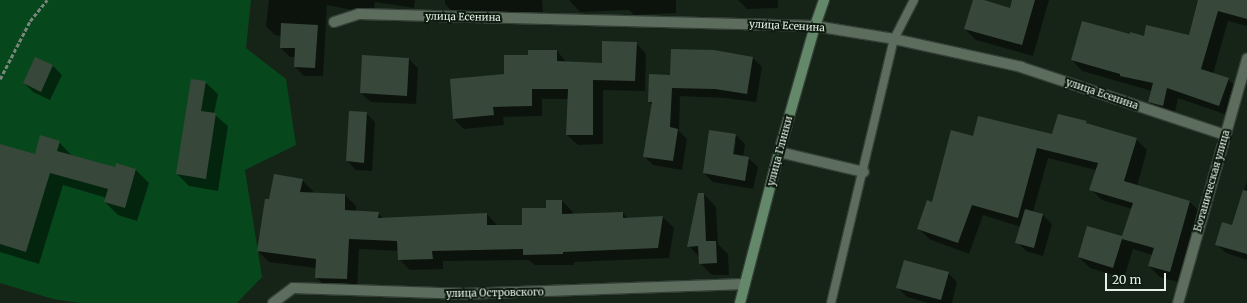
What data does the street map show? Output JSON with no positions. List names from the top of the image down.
{
  "streets": {
    "main road": ["улица Глинки"],
    "street": ["улица Есенина", "Ботаническая улица", "улица Островского"]
  },
  "crossings": [
    ["улица Есенина", "улица Глинки"],
    ["улица Есенина", "Ботаническая улица"],
    ["улица Глинки", "улица Островского"]
  ],
  "scale_bar": "20 m"
}
